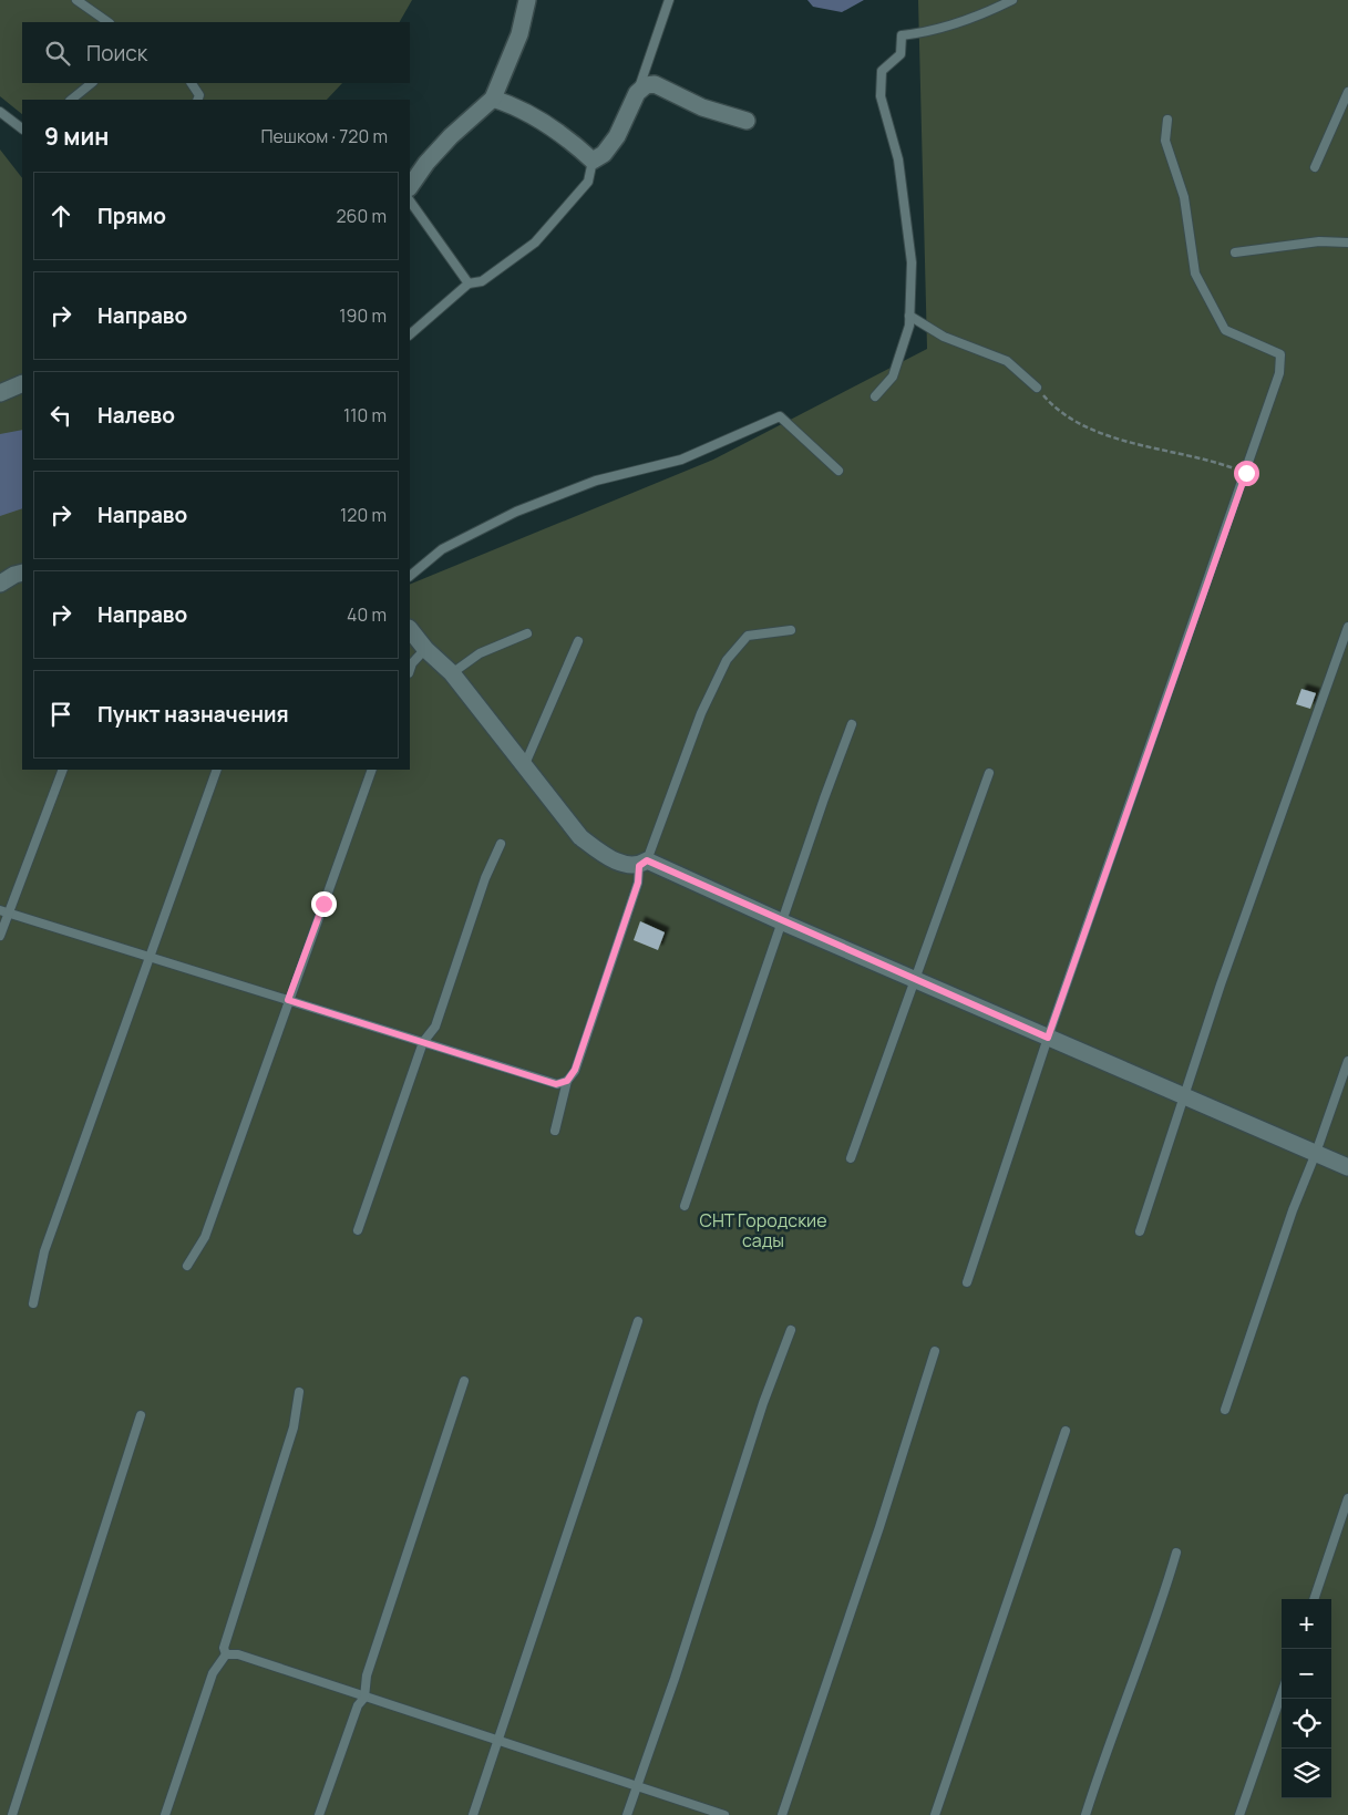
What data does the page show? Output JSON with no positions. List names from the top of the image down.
{
  "parks": ["СНТ Городские сады"],
  "page": {
    "search": "Поиск",
    "heading": ["9 мин", "Пешком · 720 m"],
    "list": [
      ["Прямо", "260 m"],
      ["Направо", "190 m"],
      ["Налево", "110 m"],
      ["Направо", "120 m"],
      ["Направо", "40 m"],
      "Пункт назначения"
    ],
    "map_buttons": ["+", "−"]
  }
}
